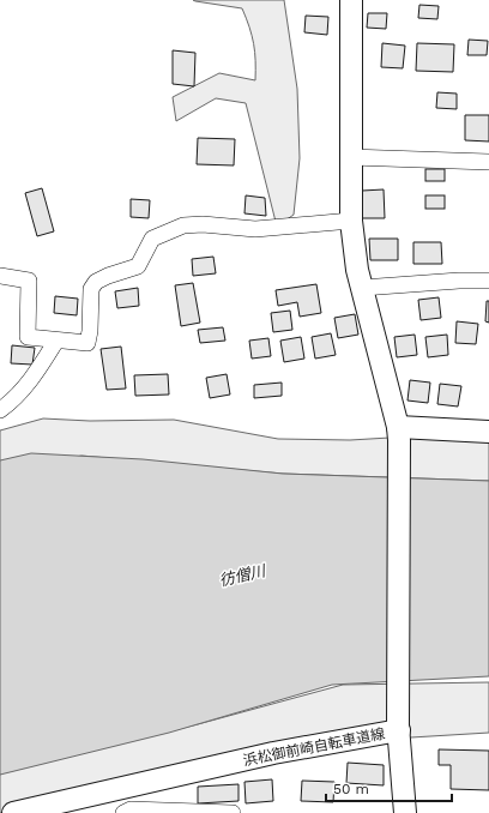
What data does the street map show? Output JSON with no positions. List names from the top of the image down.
{
  "streets": {
    "main road": ["浜松御前崎自転車道線"]
  },
  "water": ["彷僧川"],
  "scale_bar": "50 m"
}
